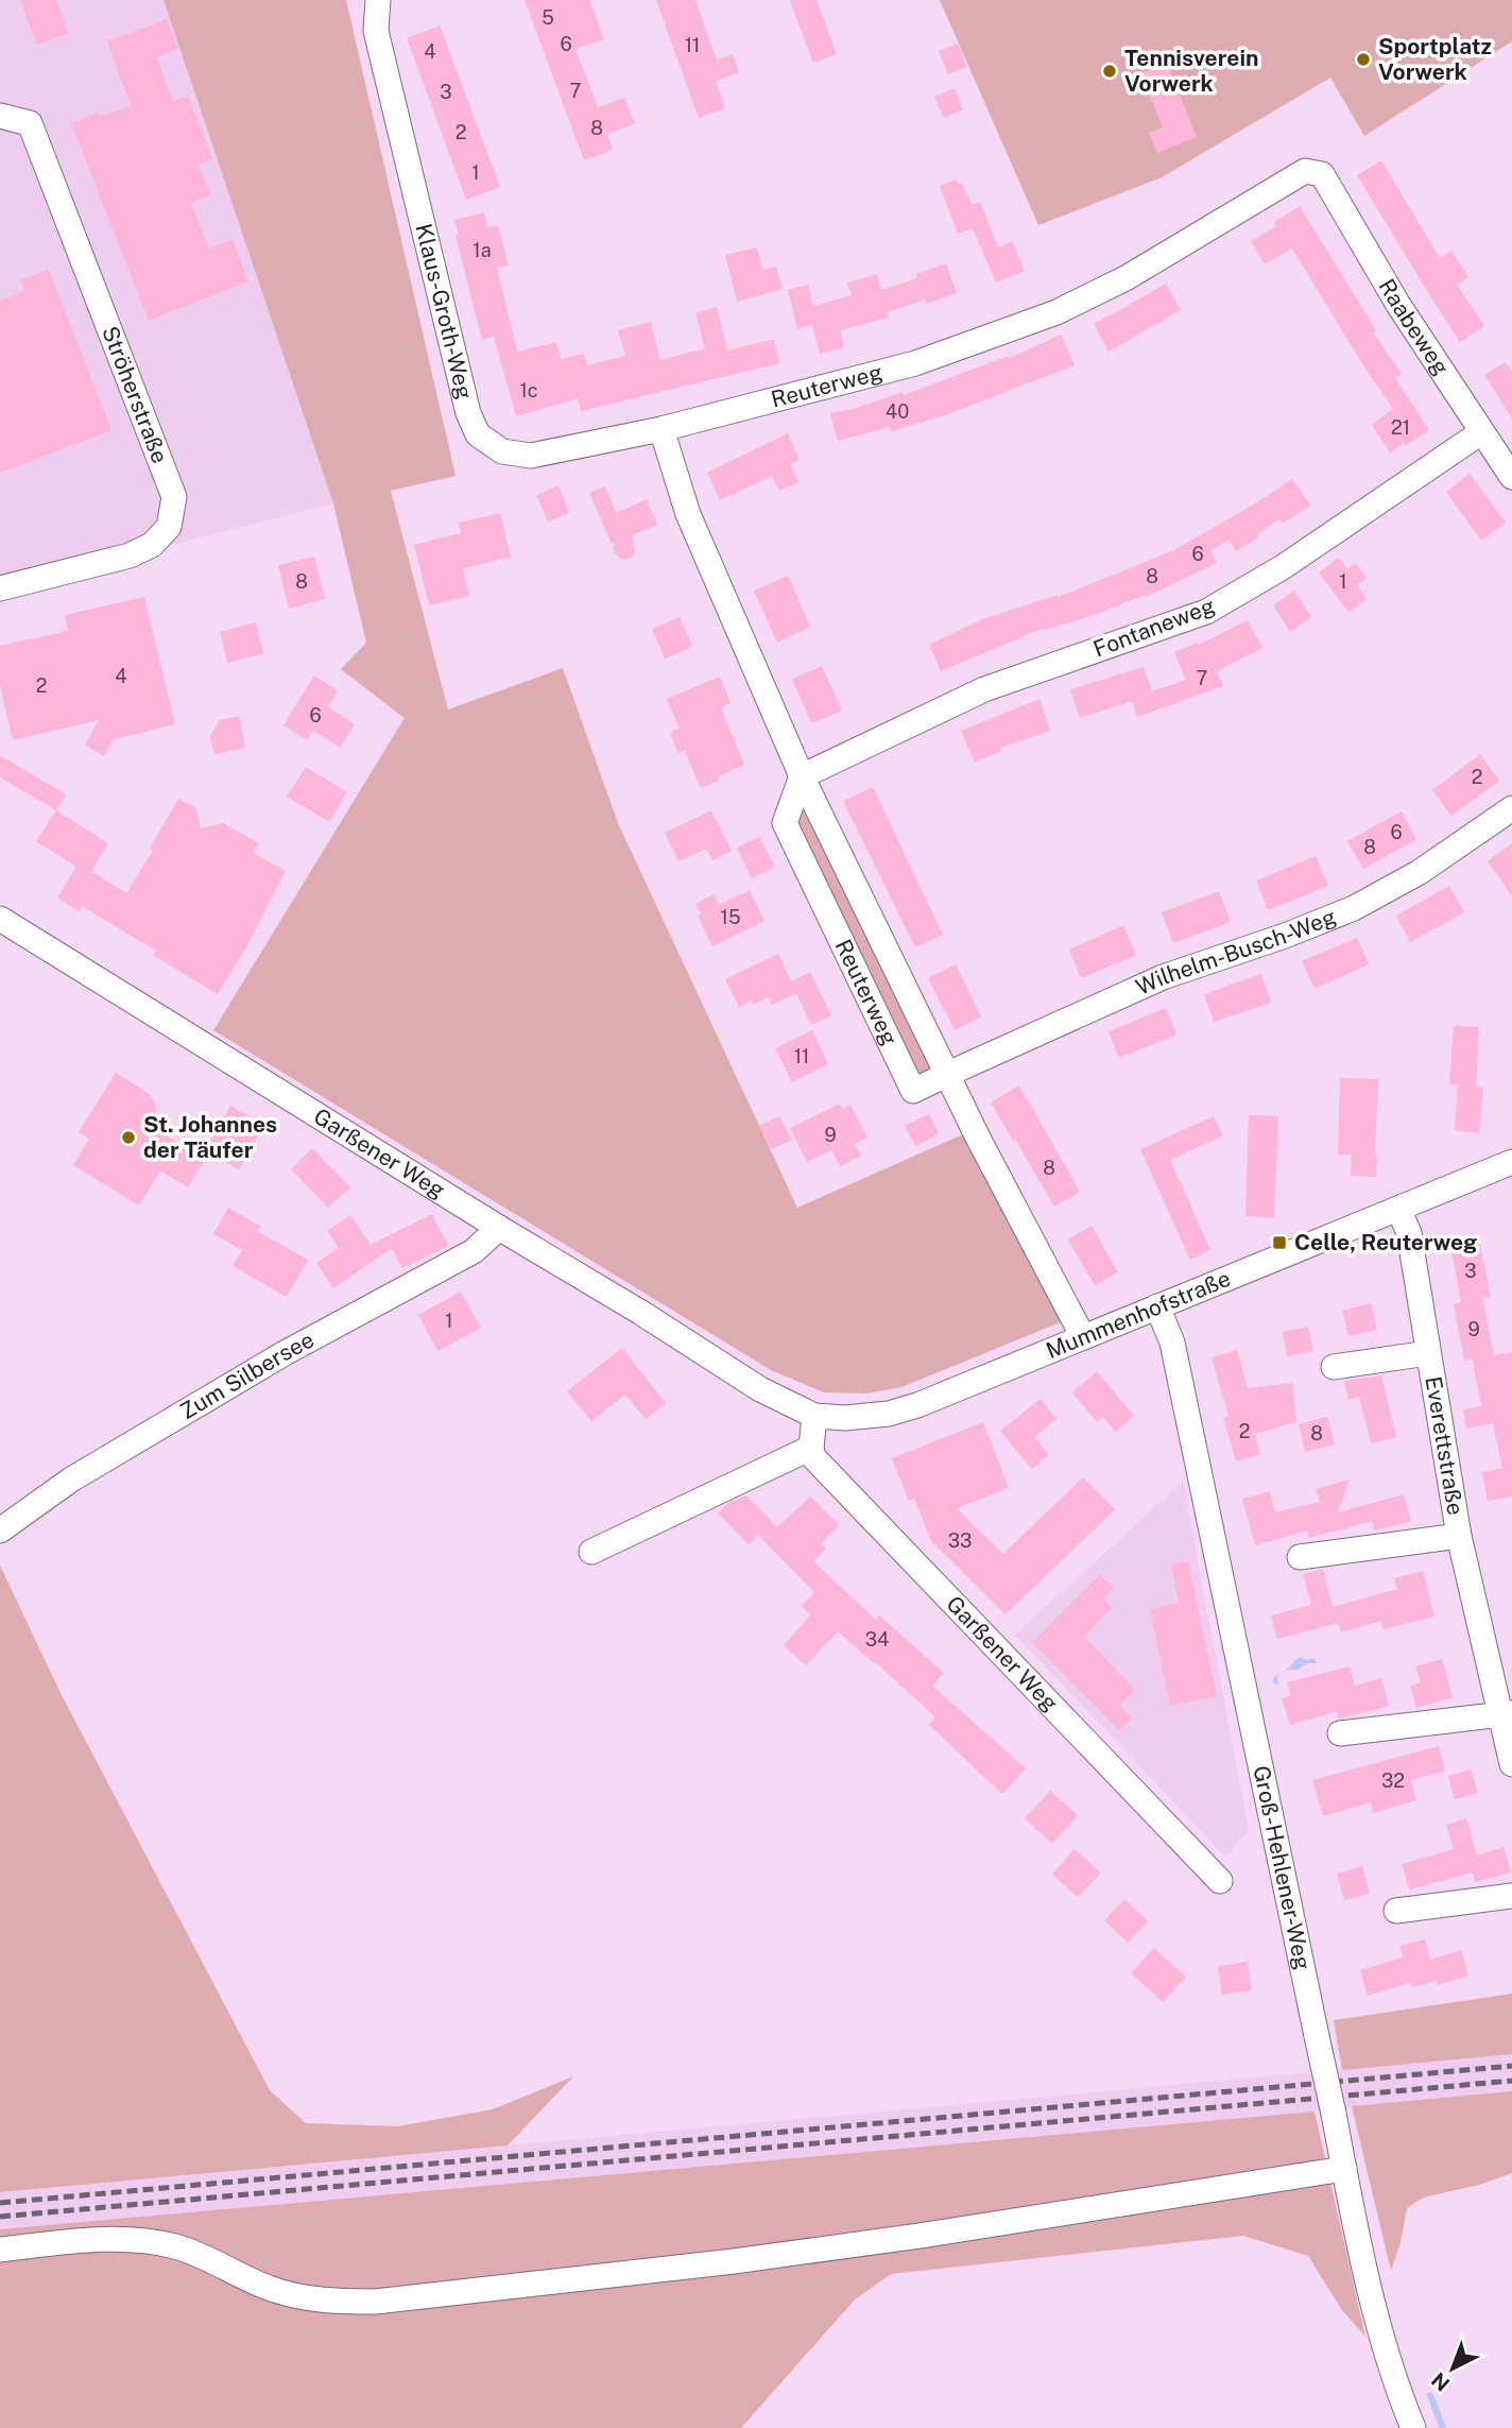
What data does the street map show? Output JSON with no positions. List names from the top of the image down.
{
  "streets": {
    "street": [
      "Klaus-Groth-Weg",
      "Raabeweg",
      "Reuterweg",
      "Ströherstraße",
      "Fontaneweg",
      "Wilhelm-Busch-Weg",
      "Garßener Weg",
      "Mummenhofstraße",
      "Zum Silbersee",
      "Everettstraße",
      "Groß-Hehlener-Weg"
    ]
  },
  "crossings": [
    ["Klaus-Groth-Weg", "Reuterweg"],
    ["Raabeweg", "Reuterweg"],
    ["Raabeweg", "Fontaneweg"],
    ["Reuterweg", "Fontaneweg"],
    ["Reuterweg", "Wilhelm-Busch-Weg"],
    ["Reuterweg", "Mummenhofstraße"],
    ["Garßener Weg", "Mummenhofstraße"],
    ["Garßener Weg", "Zum Silbersee"],
    ["Mummenhofstraße", "Everettstraße"],
    ["Mummenhofstraße", "Groß-Hehlener-Weg"]
  ],
  "places": {
    "other": ["Sportplatz Vorwerk", "Tennisverein Vorwerk", "St. Johannes der Täufer"],
    "transit": ["Celle, Reuterweg"]
  },
  "house_numbers": [
    "5",
    "6",
    "11",
    "4",
    "7",
    "3",
    "8",
    "2",
    "1",
    "1a",
    "1c",
    "40",
    "21",
    "6",
    "8",
    "8",
    "1",
    "4",
    "7",
    "2",
    "6",
    "2",
    "6",
    "8",
    "15",
    "11",
    "9",
    "8",
    "3",
    "1",
    "9",
    "2",
    "8",
    "33",
    "34",
    "32"
  ],
  "north": "bottom left"
}
